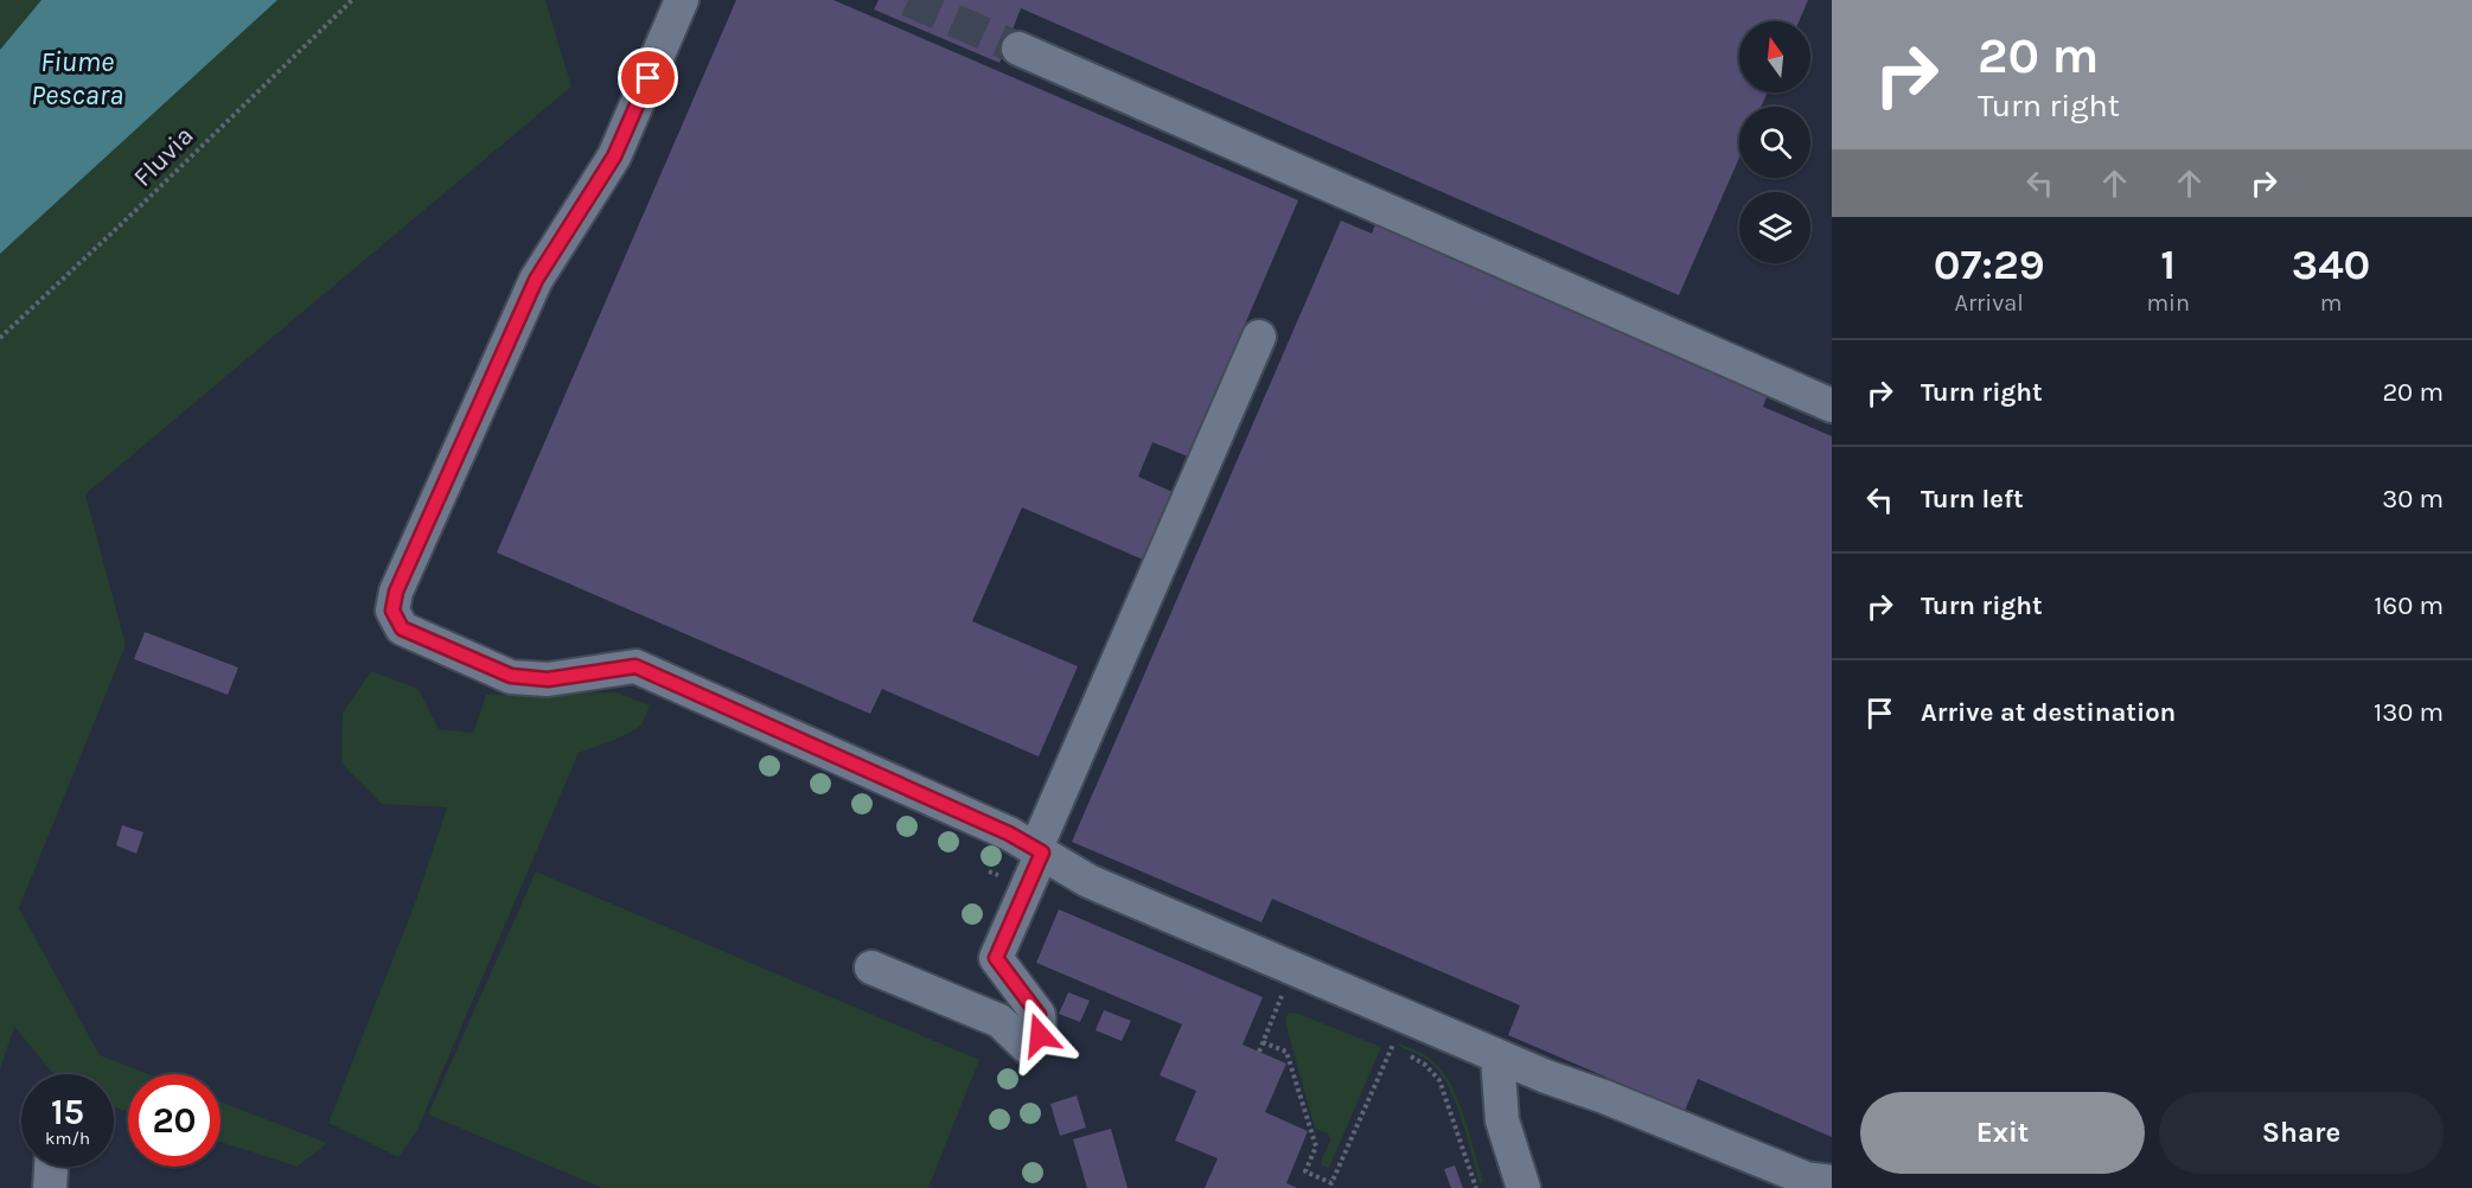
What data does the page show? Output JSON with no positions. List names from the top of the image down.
{
  "streets": {
    "path": ["Fluvia"]
  },
  "water": ["Fiume Pescara"],
  "north": "top",
  "page": {
    "turn": ["20 m", "Turn right"],
    "eta": [
      "07:29",
      "Arrival",
      "1",
      "min",
      "340",
      "m"
    ],
    "list": [
      {
        "name": "Turn right",
        "value": "20 m"
      },
      {
        "name": "Turn left",
        "value": "30 m"
      },
      {
        "name": "Turn right",
        "value": "160 m"
      },
      {
        "name": "Arrive at destination",
        "value": "130 m"
      }
    ],
    "speed": "15 km/h",
    "limit": "20",
    "buttons": ["Exit", "Share"]
  }
}
